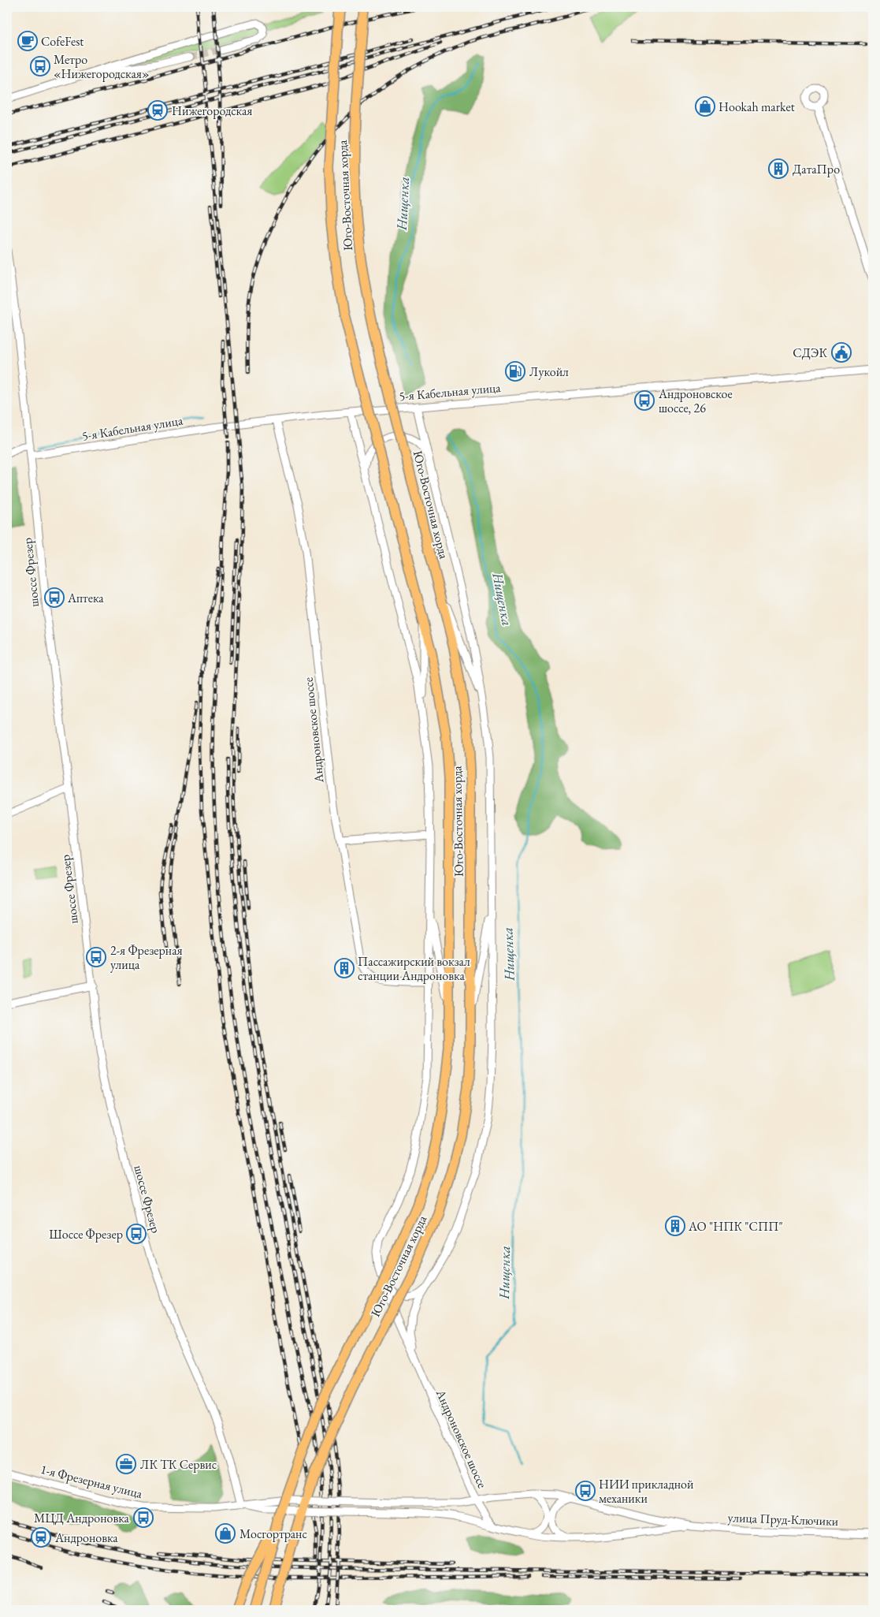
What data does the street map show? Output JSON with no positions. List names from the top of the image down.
{
  "streets": {
    "main road": ["Юго-Восточная хорда"],
    "street": [
      "5-я Кабельная улица",
      "шоссе Фрезер",
      "Андроновское шоссе",
      "1-я Фрезерная улица",
      "улица Пруд-Ключики"
    ]
  },
  "crossings": [
    ["5-я Кабельная улица", "шоссе Фрезер"],
    ["5-я Кабельная улица", "Андроновское шоссе"],
    ["шоссе Фрезер", "1-я Фрезерная улица"],
    ["Андроновское шоссе", "улица Пруд-Ключики"],
    ["1-я Фрезерная улица", "улица Пруд-Ключики"]
  ],
  "water": ["Нищенка"],
  "places": {
    "cafe": ["CofeFest"],
    "bus stop": [
      "Метро «Нижегородская»",
      "Андроновское шоссе, 26",
      "Аптека",
      "2-я Фрезерная улица",
      "Шоссе Фрезер",
      "НИИ прикладной механики",
      "МЦД Андроновка"
    ],
    "shop": ["Hookah market", "Мосгортранс"],
    "station": ["Нижегородская", "Андроновка"],
    "building": ["ДатаПро", "Пассажирский вокзал станции Андроновка", "АО \"НПК \"СПП\""],
    "public building": ["СДЭК"],
    "fuel station": ["Лукойл"],
    "office": ["ЛК ТК Сервис"]
  }
}
